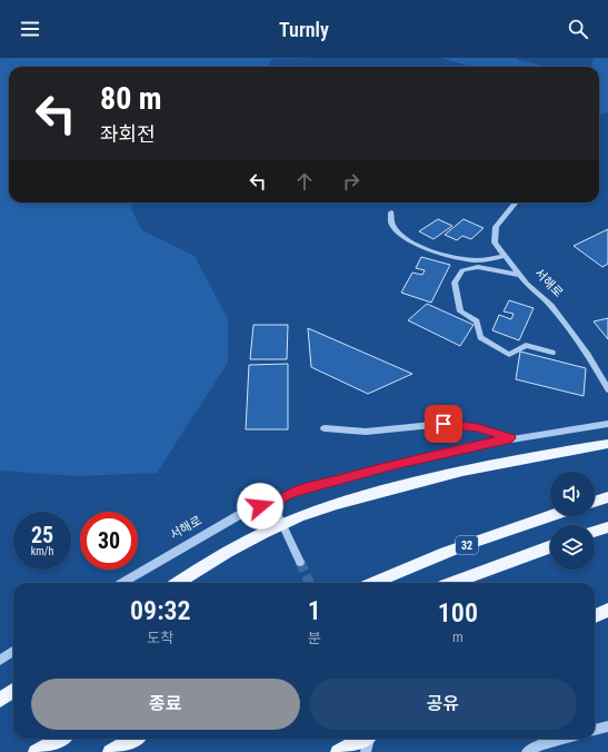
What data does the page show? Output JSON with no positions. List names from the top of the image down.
{
  "streets": {
    "main road": ["32"],
    "street": ["서해로"]
  },
  "page": {
    "header": "Turnly",
    "turn": ["80 m", "좌회전"],
    "speed": "25 km/h",
    "limit": "30",
    "eta": [
      "09:32",
      "도착",
      "1",
      "분",
      "100",
      "m"
    ],
    "buttons": ["종료", "공유"]
  }
}
